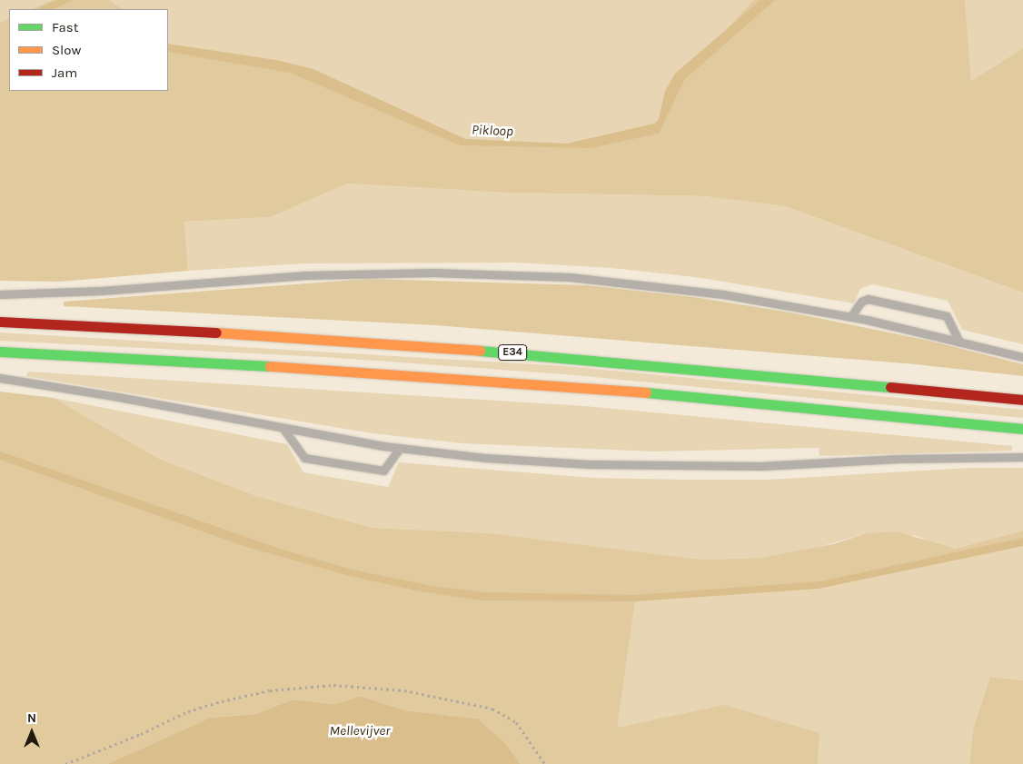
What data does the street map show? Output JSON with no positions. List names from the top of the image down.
{
  "streets": {
    "highway": ["E34"]
  },
  "water": ["Pikloop", "Mellevijver"],
  "legend": ["Fast", "Slow", "Jam"],
  "north": "top"
}
